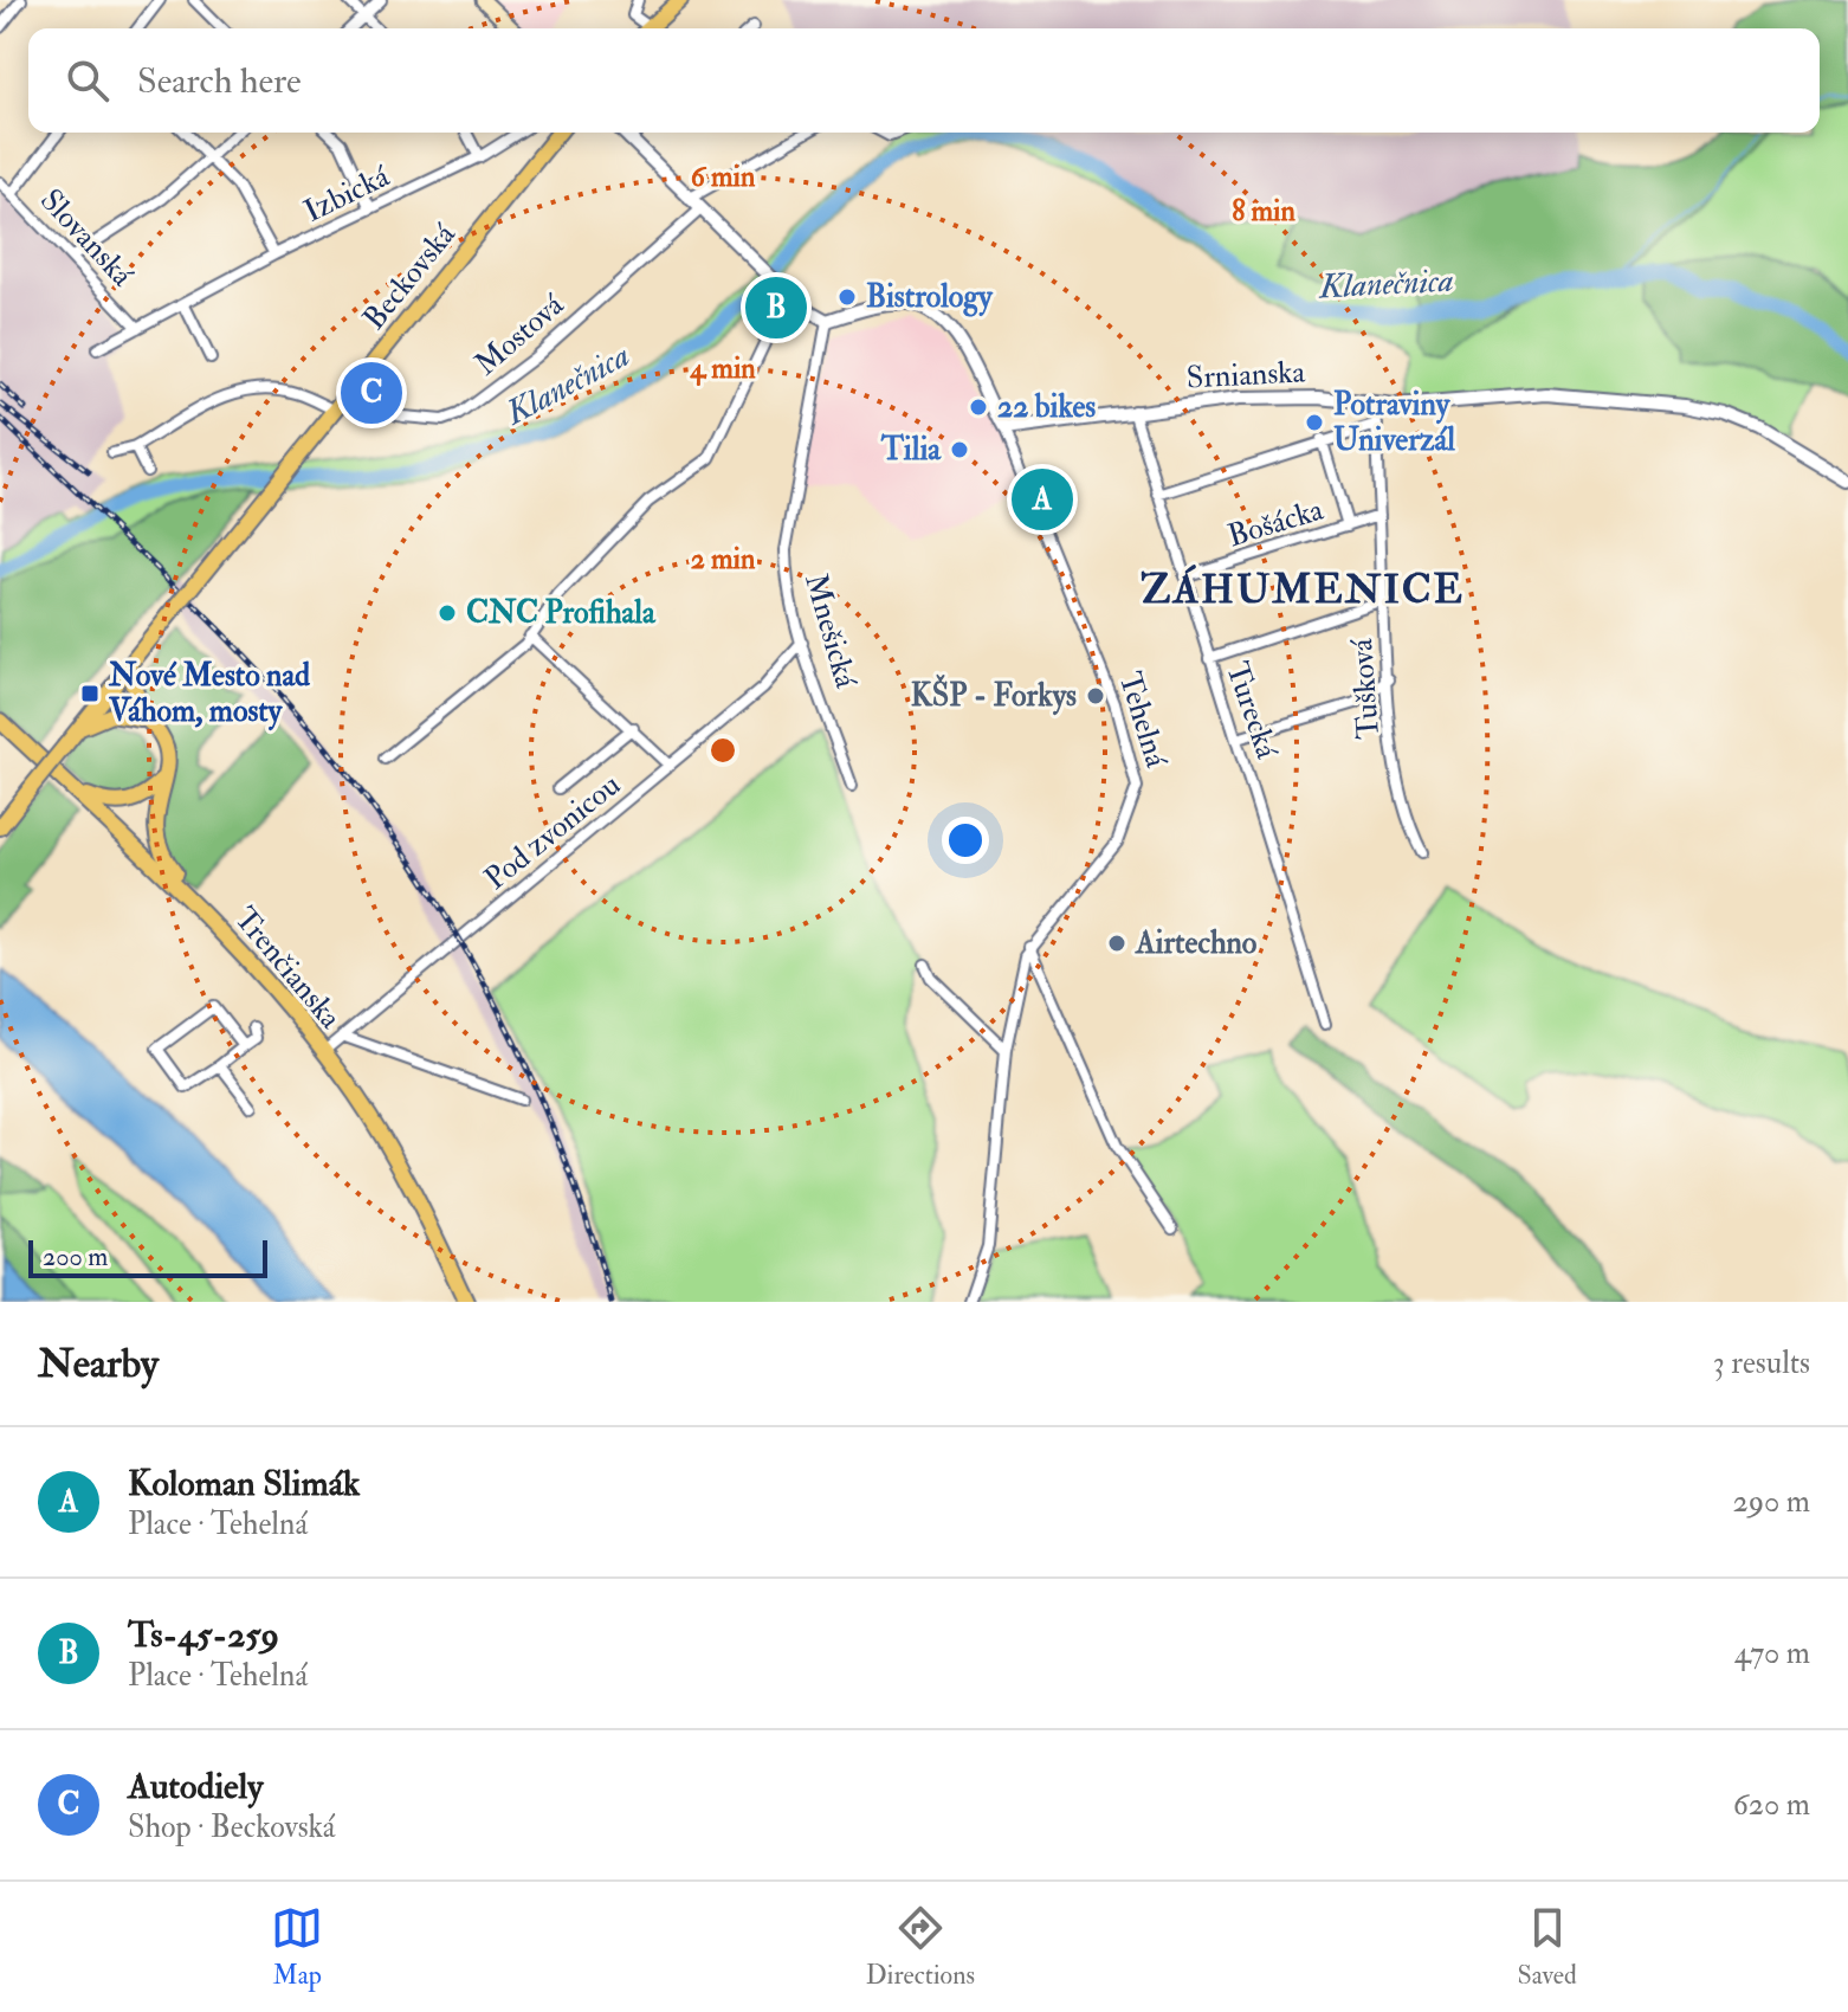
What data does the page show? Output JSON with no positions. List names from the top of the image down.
{
  "streets": {
    "main road": ["Beckovská", "Trenčianska"],
    "street": [
      "Izbická",
      "Slovanská",
      "Mostová",
      "Srnianska",
      "Bošácka",
      "Mnešická",
      "Tušková",
      "Turecká",
      "Tehelná",
      "Pod zvonicou"
    ]
  },
  "crossings": [
    ["Izbická", "Slovanská"],
    ["Beckovská", "Mostová"],
    ["Srnianska", "Tušková"],
    ["Srnianska", "Turecká"],
    ["Srnianska", "Tehelná"],
    ["Bošácka", "Tušková"],
    ["Bošácka", "Turecká"],
    ["Mnešická", "Tehelná"],
    ["Mnešická", "Pod zvonicou"],
    ["Pod zvonicou", "Trenčianska"]
  ],
  "districts": ["ZÁHUMENICE"],
  "water": ["Klanečnica"],
  "places": {
    "other": [
      "Bistrology",
      "22 bikes",
      "Potraviny Univerzál",
      "Tilia",
      "CNC Profihala",
      "KŠP - Forkys",
      "Airtechno"
    ],
    "transit": ["Nové Mesto nad Váhom, mosty"]
  },
  "scale_bar": "200 m",
  "page": {
    "search": "Search here",
    "pins": ["B", "C", "A"],
    "scale": "200 m",
    "heading": ["Nearby", "3 results"],
    "list": [
      {
        "mark": "A",
        "name": "Koloman Slimák",
        "note": "Place · Tehelná",
        "value": "290 m"
      },
      {
        "mark": "B",
        "name": "Ts-45-259",
        "note": "Place · Tehelná",
        "value": "470 m"
      },
      {
        "mark": "C",
        "name": "Autodiely",
        "note": "Shop · Beckovská",
        "value": "620 m"
      }
    ],
    "nav": ["Map", "Directions", "Saved"]
  },
  "rings": [
    "6 min",
    "8 min",
    "4 min",
    "2 min"
  ]
}
